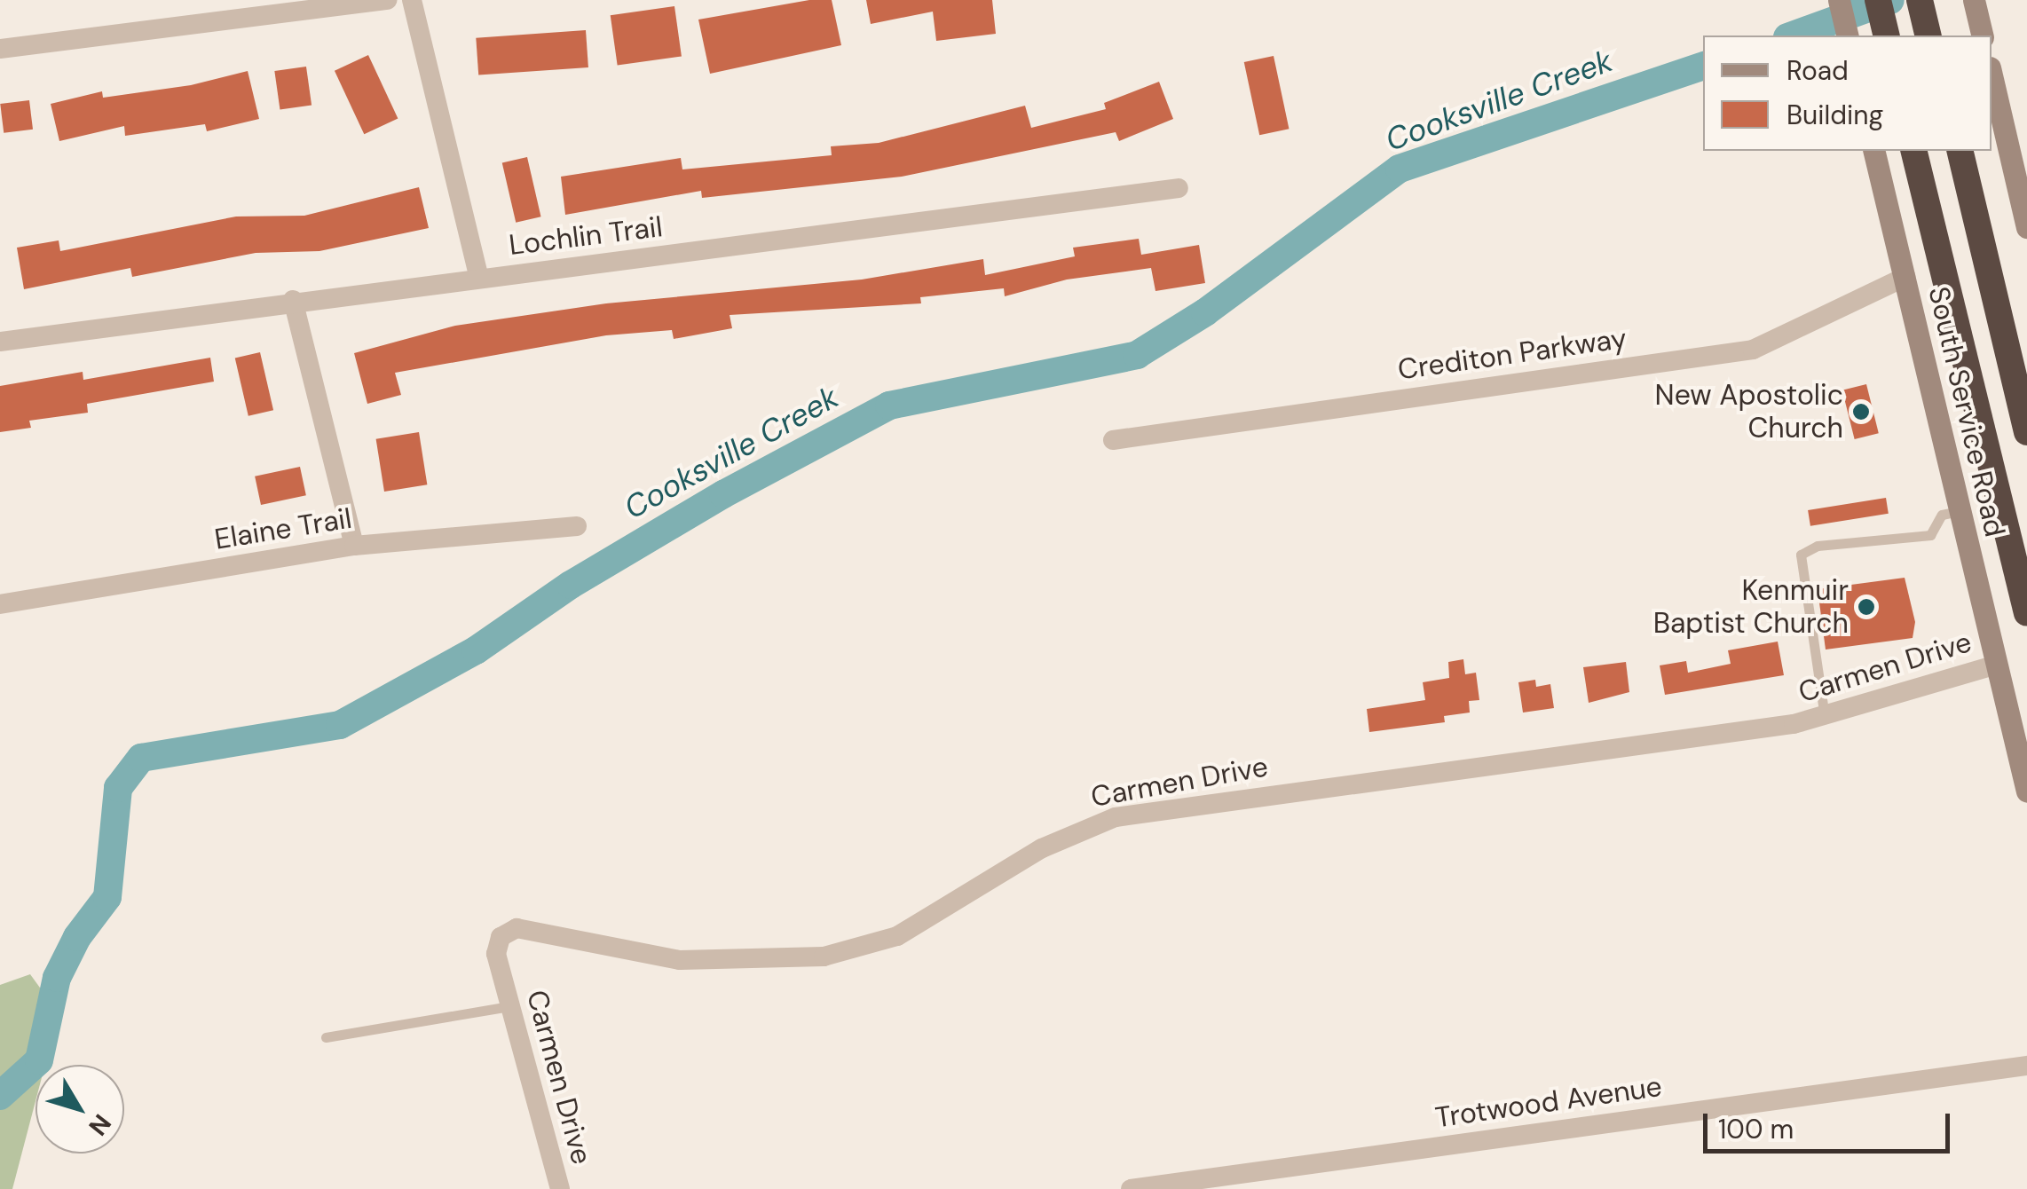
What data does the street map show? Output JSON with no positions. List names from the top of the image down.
{
  "streets": {
    "street": [
      "Lochlin Trail",
      "Crediton Parkway",
      "South Service Road",
      "Elaine Trail",
      "Carmen Drive",
      "Trotwood Avenue"
    ]
  },
  "crossings": [
    ["Crediton Parkway", "South Service Road"],
    ["South Service Road", "Carmen Drive"]
  ],
  "water": ["Cooksville Creek"],
  "places": ["New Apostolic Church", "Kenmuir Baptist Church"],
  "legend": ["Road", "Building"],
  "scale_bar": "100 m",
  "north": "bottom right"
}
